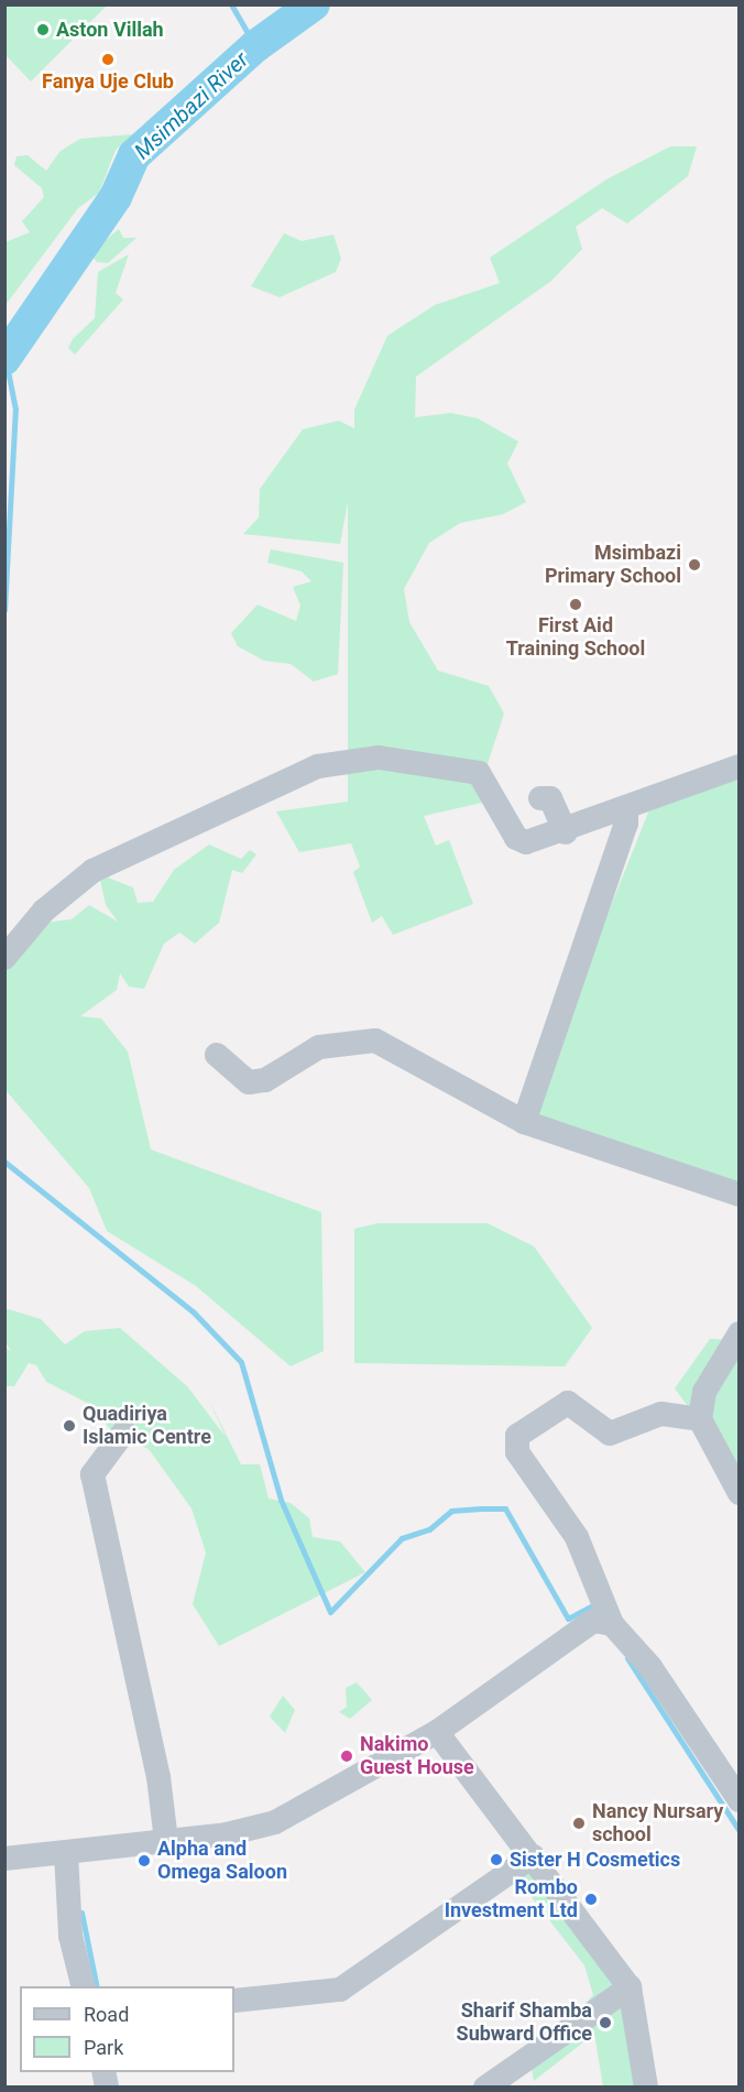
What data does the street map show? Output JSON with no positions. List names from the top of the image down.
{
  "water": ["Msimbazi River"],
  "places": [
    "Aston Villah",
    "Fanya Uje Club",
    "Msimbazi Primary School",
    "First Aid Training School",
    "Quadiriya Islamic Centre",
    "Nakimo Guest House",
    "Nancy Nursary school",
    "Sister H Cosmetics",
    "Alpha and Omega Saloon",
    "Rombo Investment Ltd",
    "Sharif Shamba Subward Office"
  ],
  "legend": ["Road", "Park"]
}
